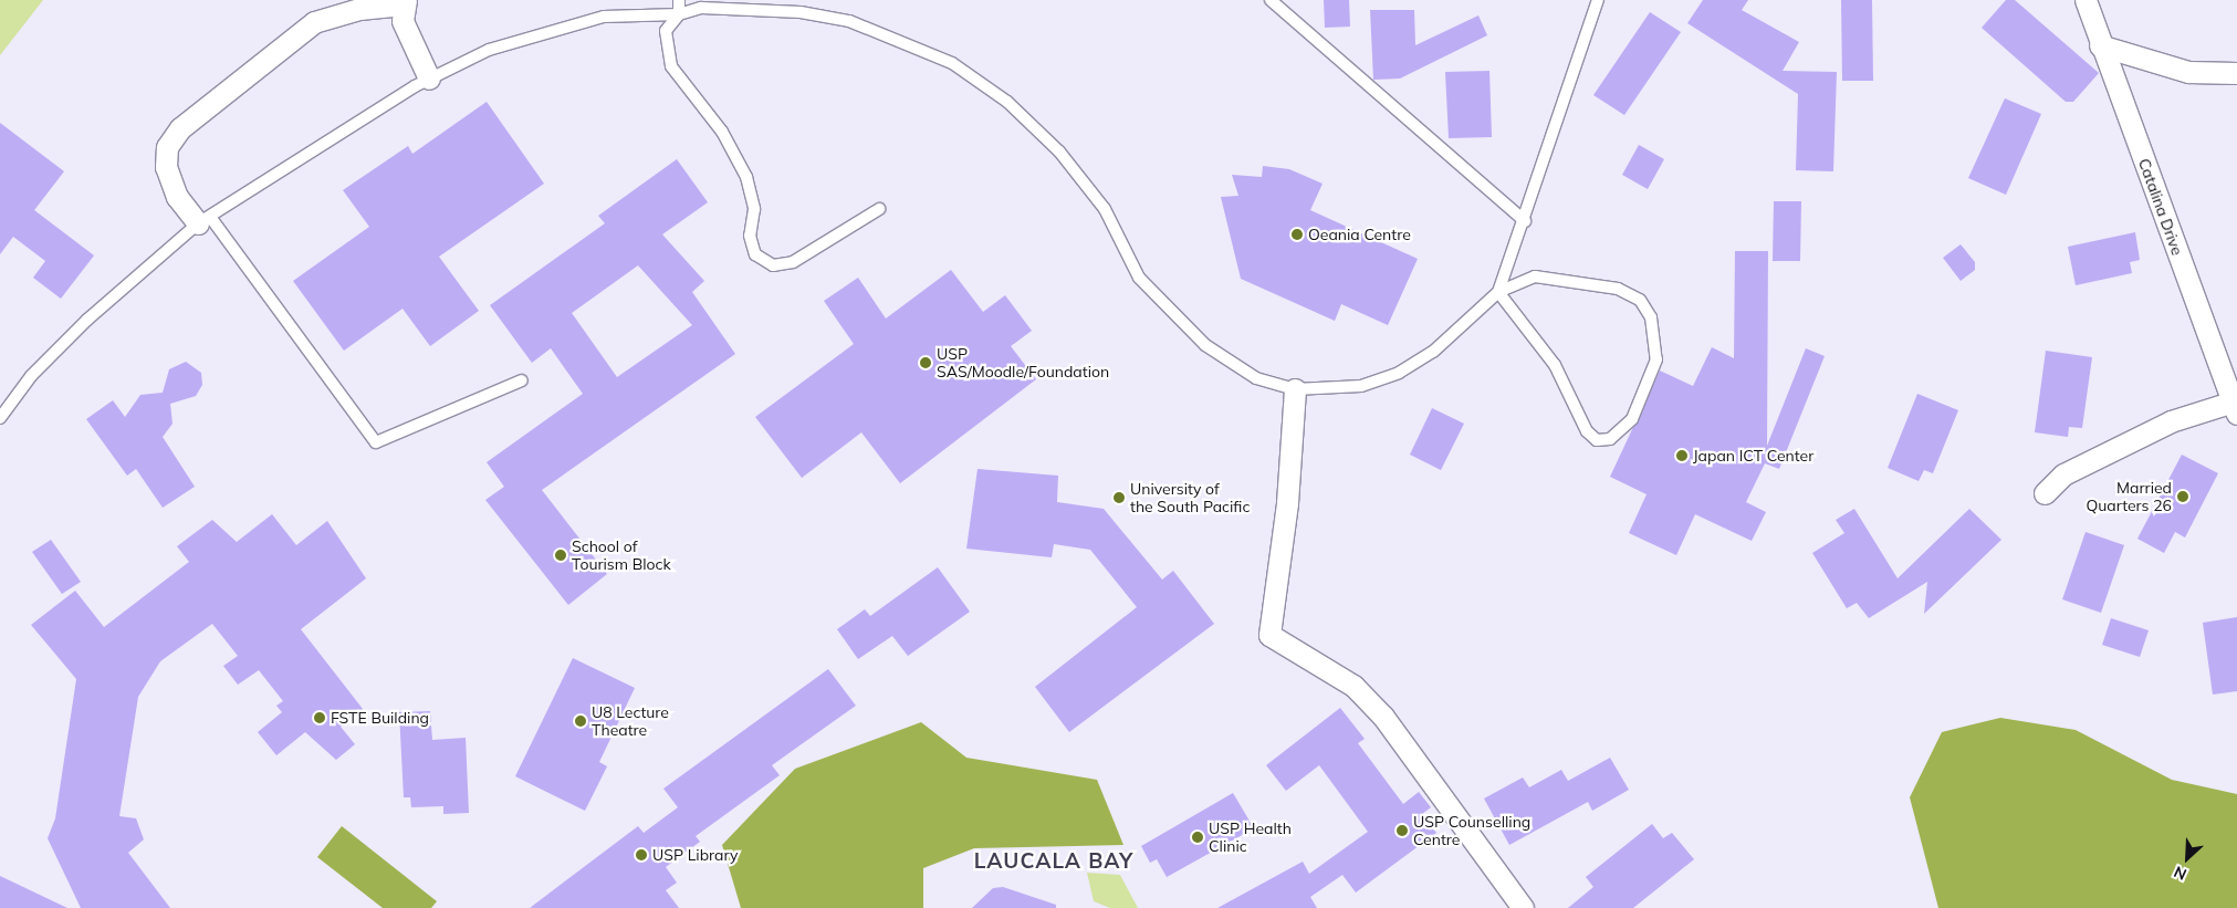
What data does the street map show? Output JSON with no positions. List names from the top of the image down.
{
  "streets": {
    "street": ["Catalina Drive"]
  },
  "districts": ["LAUCALA BAY"],
  "places": [
    "Oeania Centre",
    "USP SAS/Moodle/Foundation",
    "Japan ICT Center",
    "Married Quarters 26",
    "University of the South Pacific",
    "School of Tourism Block",
    "FSTE Building",
    "U8 Lecture Theatre",
    "USP Counselling Centre",
    "USP Health Clinic",
    "USP Library"
  ],
  "north": "bottom left"
}
